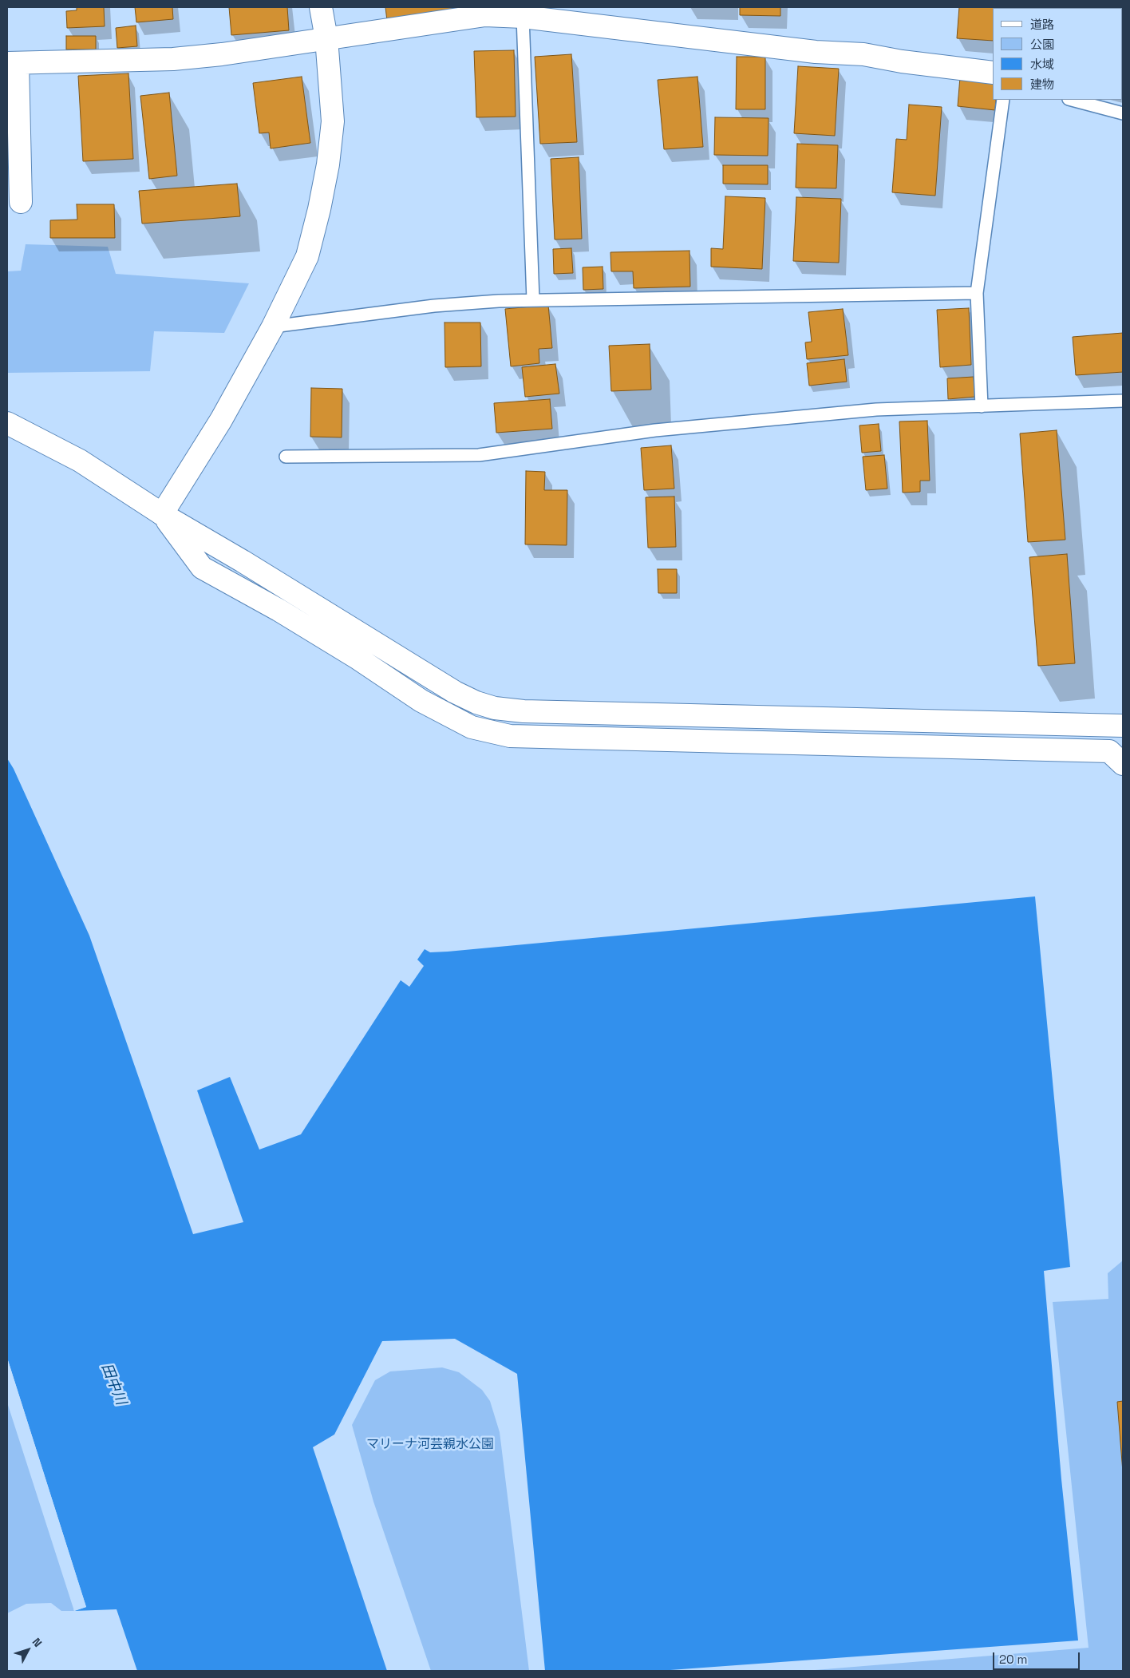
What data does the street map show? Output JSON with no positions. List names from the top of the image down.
{
  "water": ["田中川"],
  "parks": ["マリーナ河芸親水公園"],
  "legend": [
    "道路",
    "公園",
    "水域",
    "建物"
  ],
  "scale_bar": "20 m",
  "north": "top right"
}
